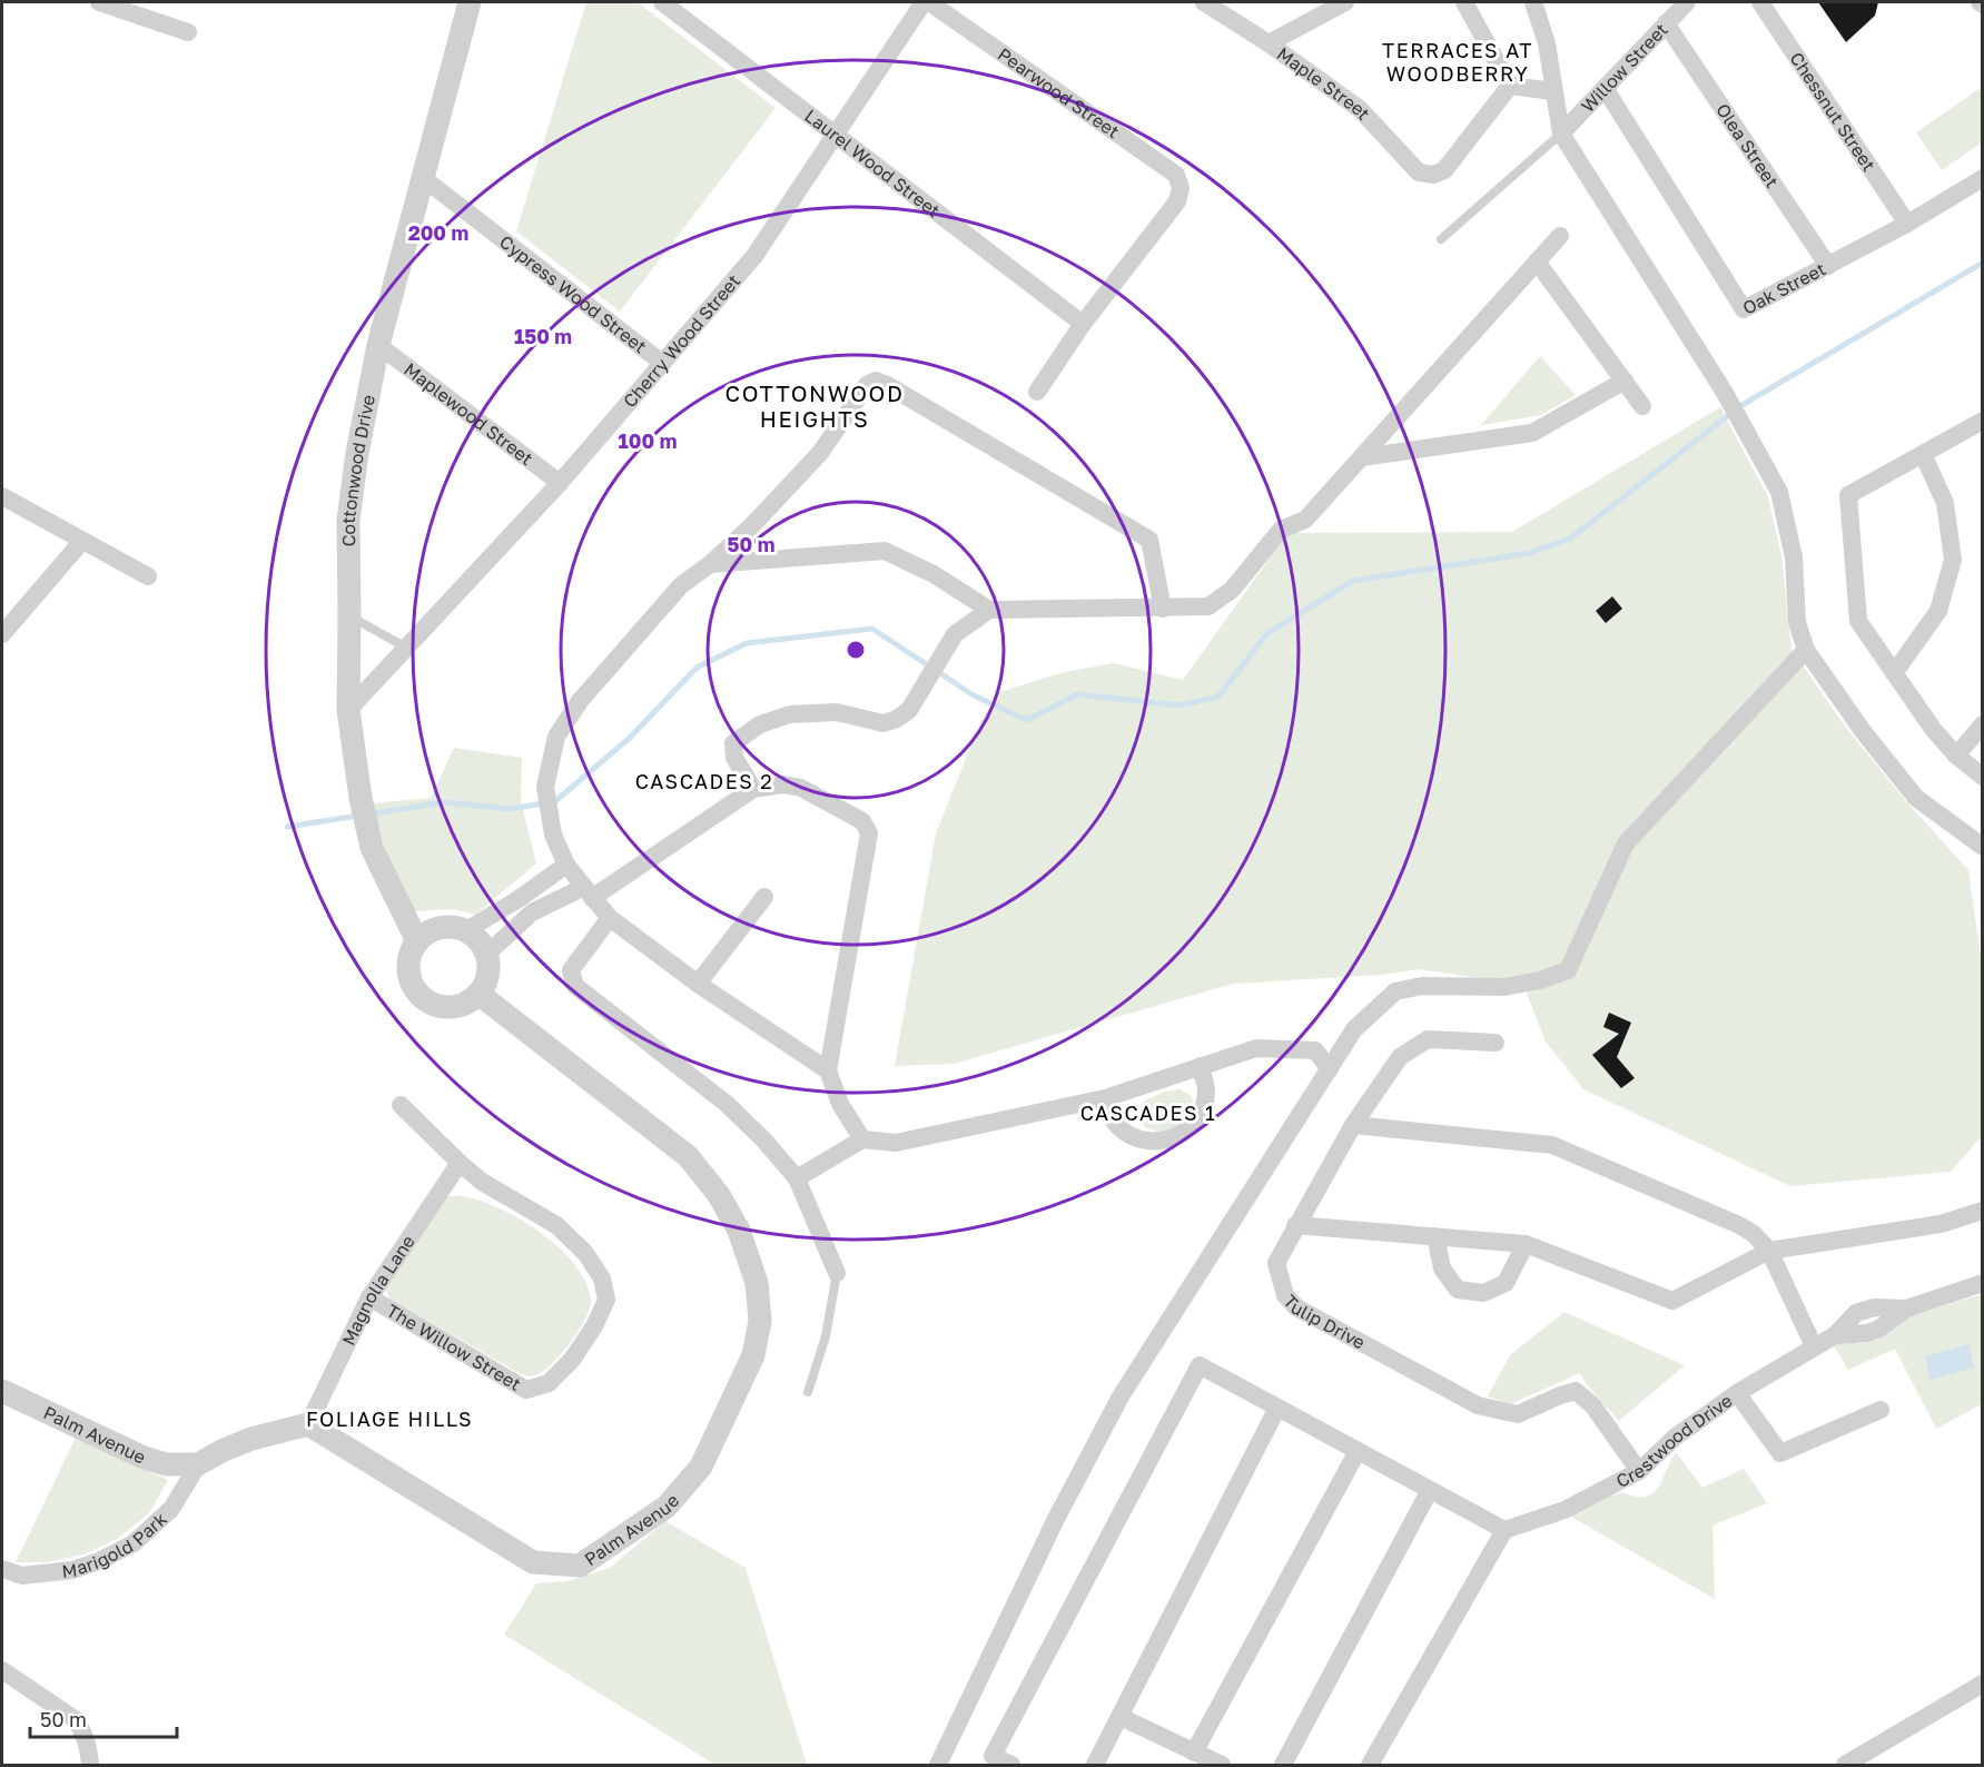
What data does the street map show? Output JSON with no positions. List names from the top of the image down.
{
  "streets": {
    "street": [
      "Willow Street",
      "Maple Street",
      "Pearwood Street",
      "Chessnut Street",
      "Olea Street",
      "Laurel Wood Street",
      "Oak Street",
      "Cypress Wood Street",
      "Cherry Wood Street",
      "Maplewood Street",
      "Cottonwood Drive",
      "Magnolia Lane",
      "Tulip Drive",
      "The Willow Street",
      "Palm Avenue",
      "Crestwood Drive",
      "Marigold Park"
    ]
  },
  "crossings": [
    ["Willow Street", "Olea Street"],
    ["Willow Street", "Oak Street"],
    ["Pearwood Street", "Laurel Wood Street"],
    ["Chessnut Street", "Oak Street"],
    ["Olea Street", "Oak Street"],
    ["Laurel Wood Street", "Cherry Wood Street"],
    ["Cypress Wood Street", "Cherry Wood Street"],
    ["Cypress Wood Street", "Cottonwood Drive"],
    ["Cherry Wood Street", "Maplewood Street"],
    ["Cherry Wood Street", "Cottonwood Drive"],
    ["Maplewood Street", "Cottonwood Drive"],
    ["Cottonwood Drive", "Palm Avenue"],
    ["Magnolia Lane", "The Willow Street"],
    ["Magnolia Lane", "Palm Avenue"],
    ["Tulip Drive", "Crestwood Drive"],
    ["Palm Avenue", "Marigold Park"]
  ],
  "districts": [
    "TERRACES AT WOODBERRY",
    "COTTONWOOD HEIGHTS",
    "CASCADES 2",
    "CASCADES 1",
    "FOLIAGE HILLS"
  ],
  "scale_bar": "50 m",
  "rings": [
    "200 m",
    "150 m",
    "100 m",
    "50 m"
  ]
}
